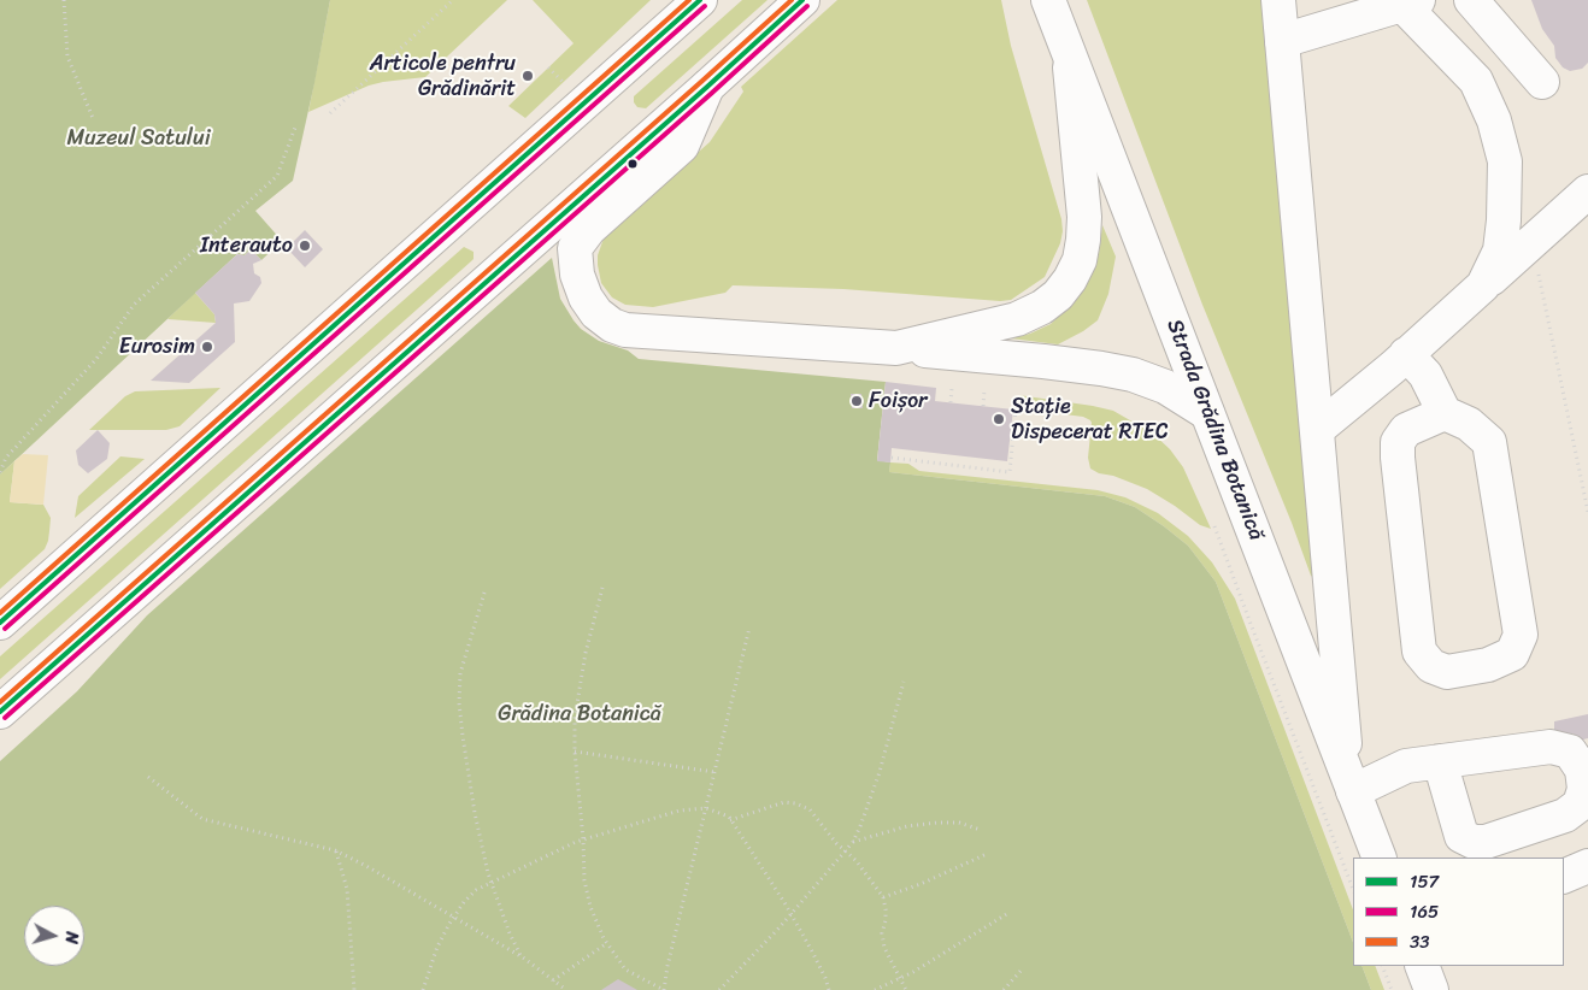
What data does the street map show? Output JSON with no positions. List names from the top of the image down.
{
  "streets": {
    "main road": ["Strada Grădina Botanică"]
  },
  "parks": ["Muzeul Satului", "Grădina Botanică"],
  "places": [
    "Articole pentru Grădinărit",
    "Interauto",
    "Eurosim",
    "Foișor",
    "Stație Dispecerat RTEC"
  ],
  "lines": ["transit line 157", "transit line 33", "transit line 165"],
  "legend": ["157", "165", "33"],
  "north": "right"
}
